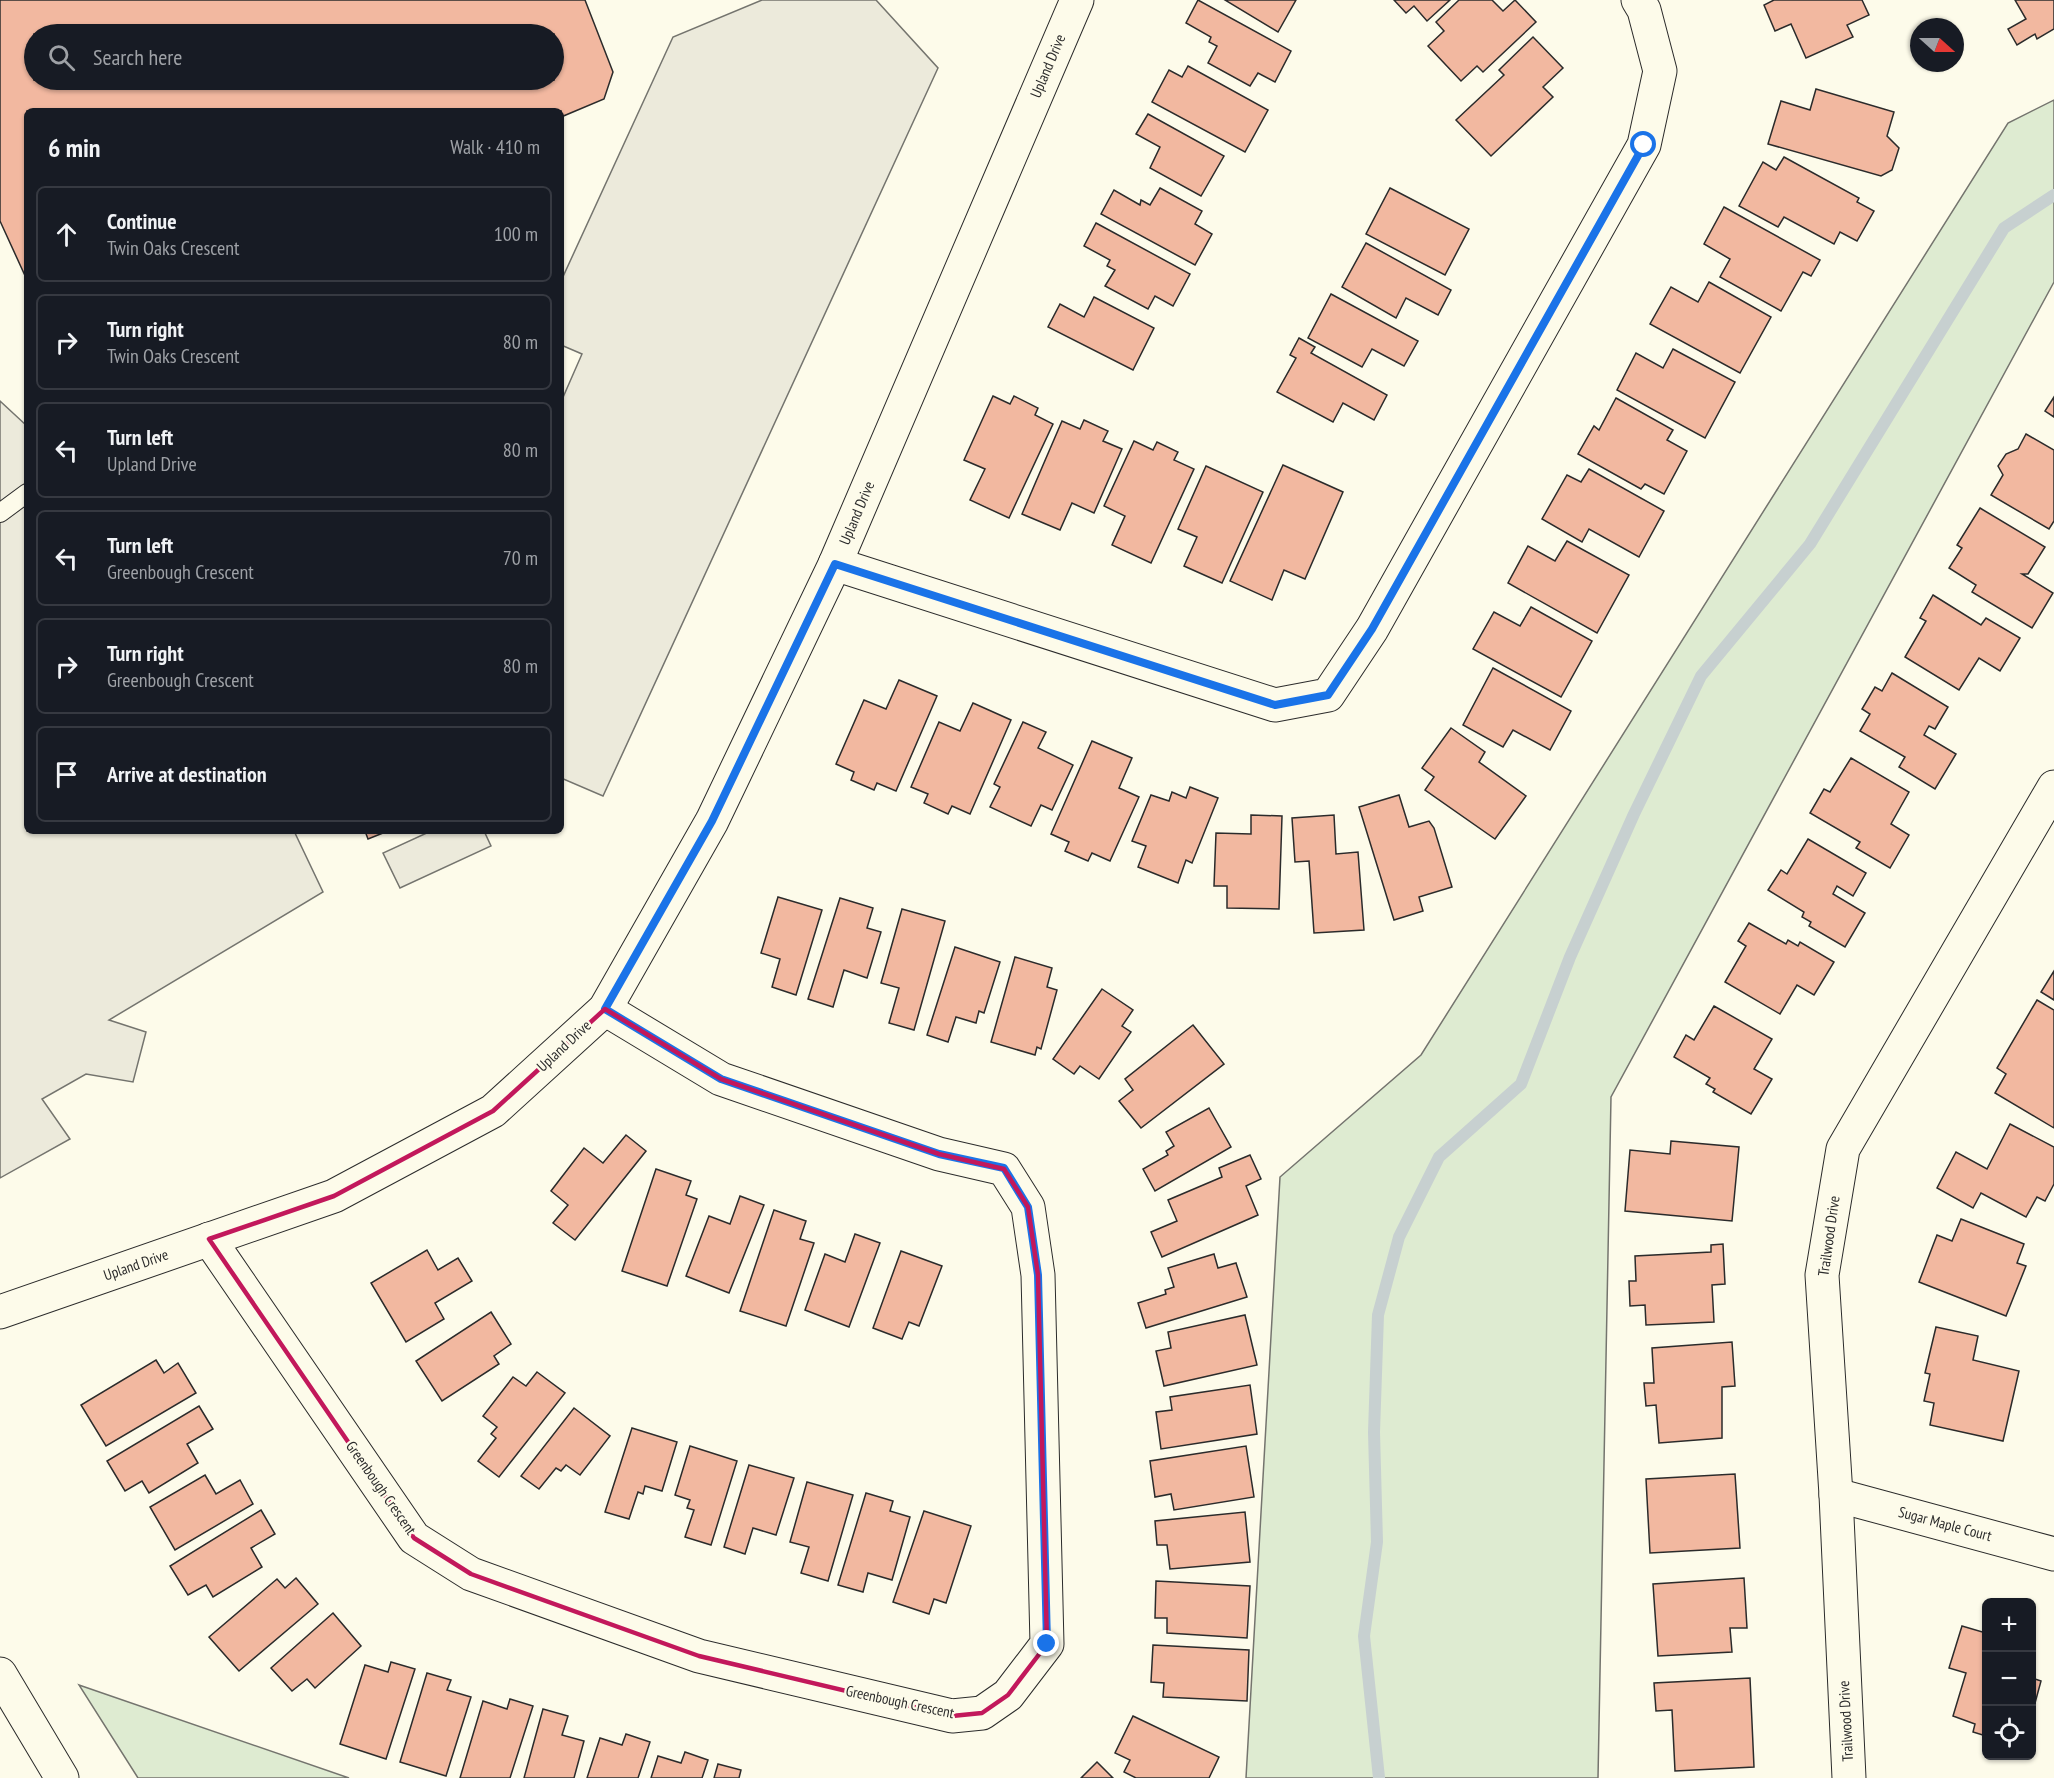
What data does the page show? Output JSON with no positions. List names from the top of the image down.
{
  "streets": {
    "street": [
      "Upland Drive",
      "Trailwood Drive",
      "Greenbough Crescent",
      "Sugar Maple Court"
    ]
  },
  "crossings": [
    ["Upland Drive", "Greenbough Crescent"],
    ["Trailwood Drive", "Sugar Maple Court"]
  ],
  "north": "right",
  "page": {
    "search": "Search here",
    "heading": ["6 min", "Walk · 410 m"],
    "list": [
      ["Continue", "Twin Oaks Crescent", "100 m"],
      ["Turn right", "Twin Oaks Crescent", "80 m"],
      ["Turn left", "Upland Drive", "80 m"],
      ["Turn left", "Greenbough Crescent", "70 m"],
      ["Turn right", "Greenbough Crescent", "80 m"],
      "Arrive at destination"
    ],
    "map_buttons": ["+", "−"]
  }
}
